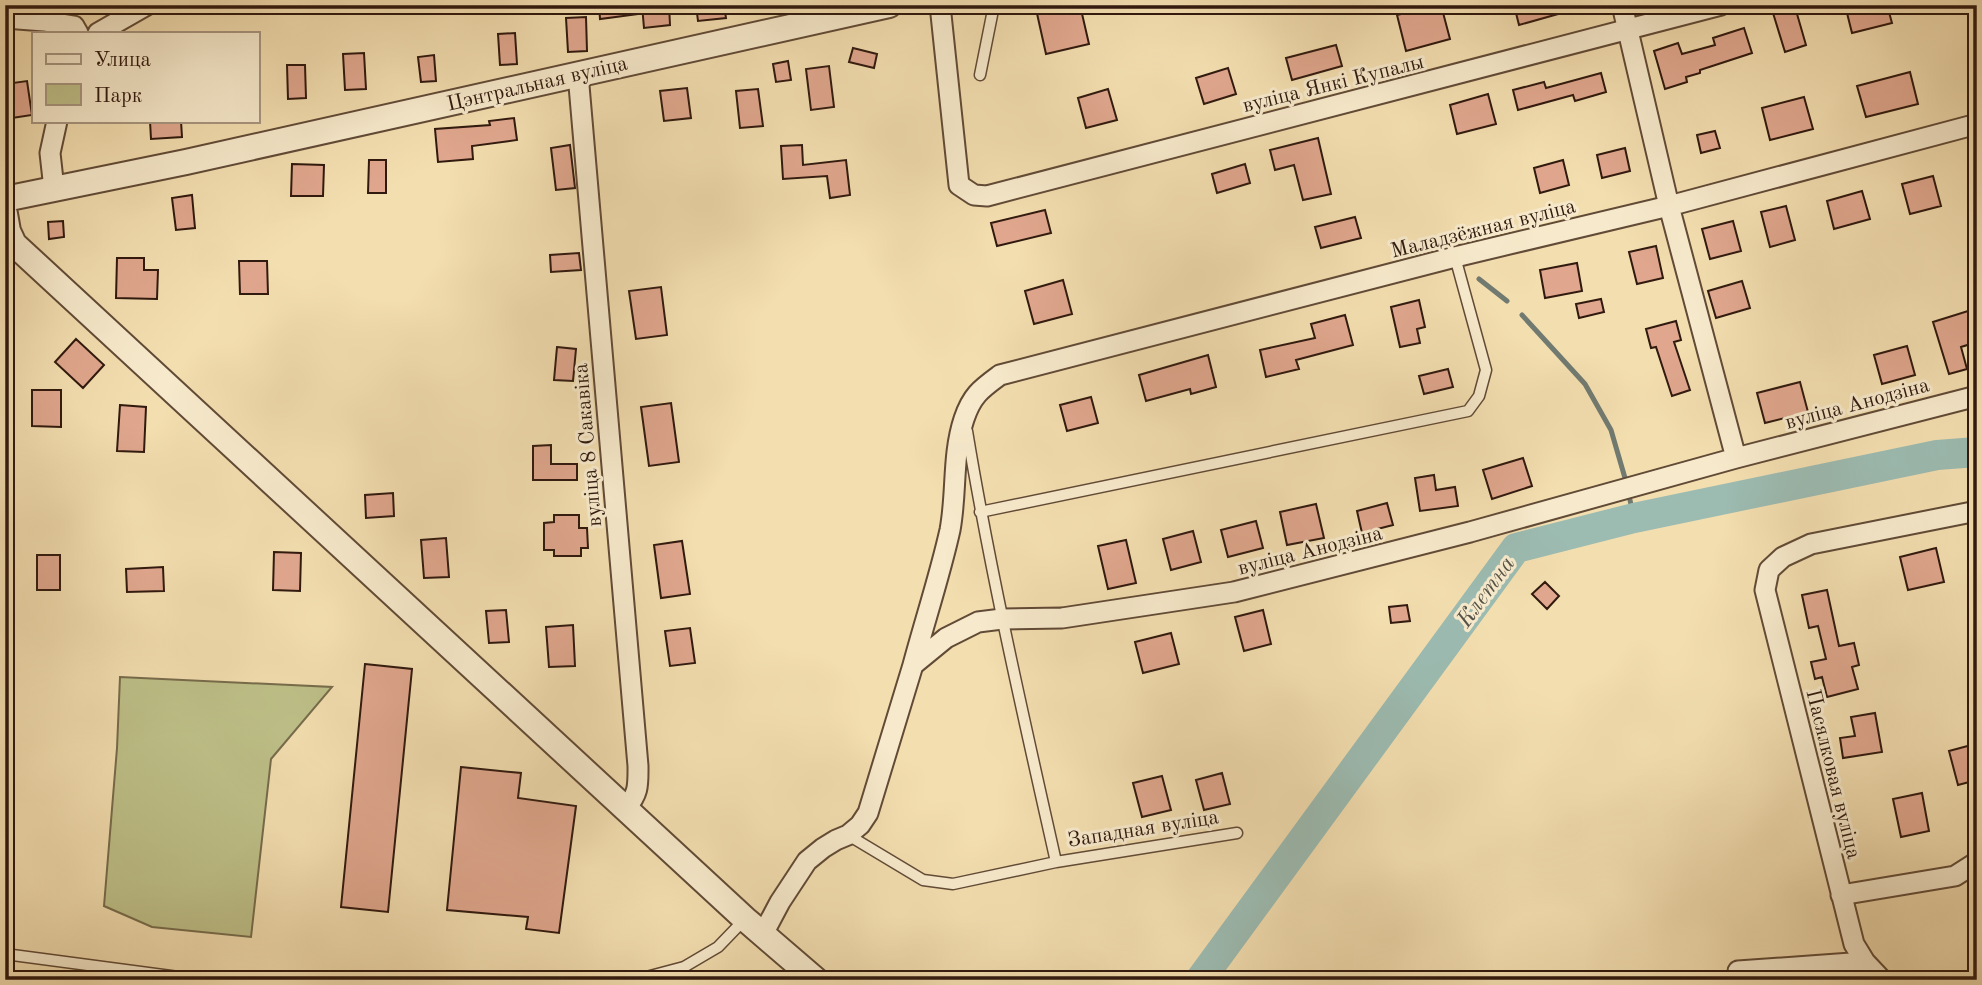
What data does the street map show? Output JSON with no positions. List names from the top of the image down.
{
  "streets": {
    "street": [
      "Цэнтральная вуліца",
      "вуліца Янкі Купалы",
      "Маладзёжная вуліца",
      "вуліца Анодзіна",
      "вуліца 8 Сакавіка",
      "Пасялковая вуліца"
    ],
    "lane": ["Западная вуліца"]
  },
  "crossings": [
    ["Цэнтральная вуліца", "вуліца 8 Сакавіка"]
  ],
  "water": ["Клетна"],
  "legend": ["Улица", "Парк"]
}
